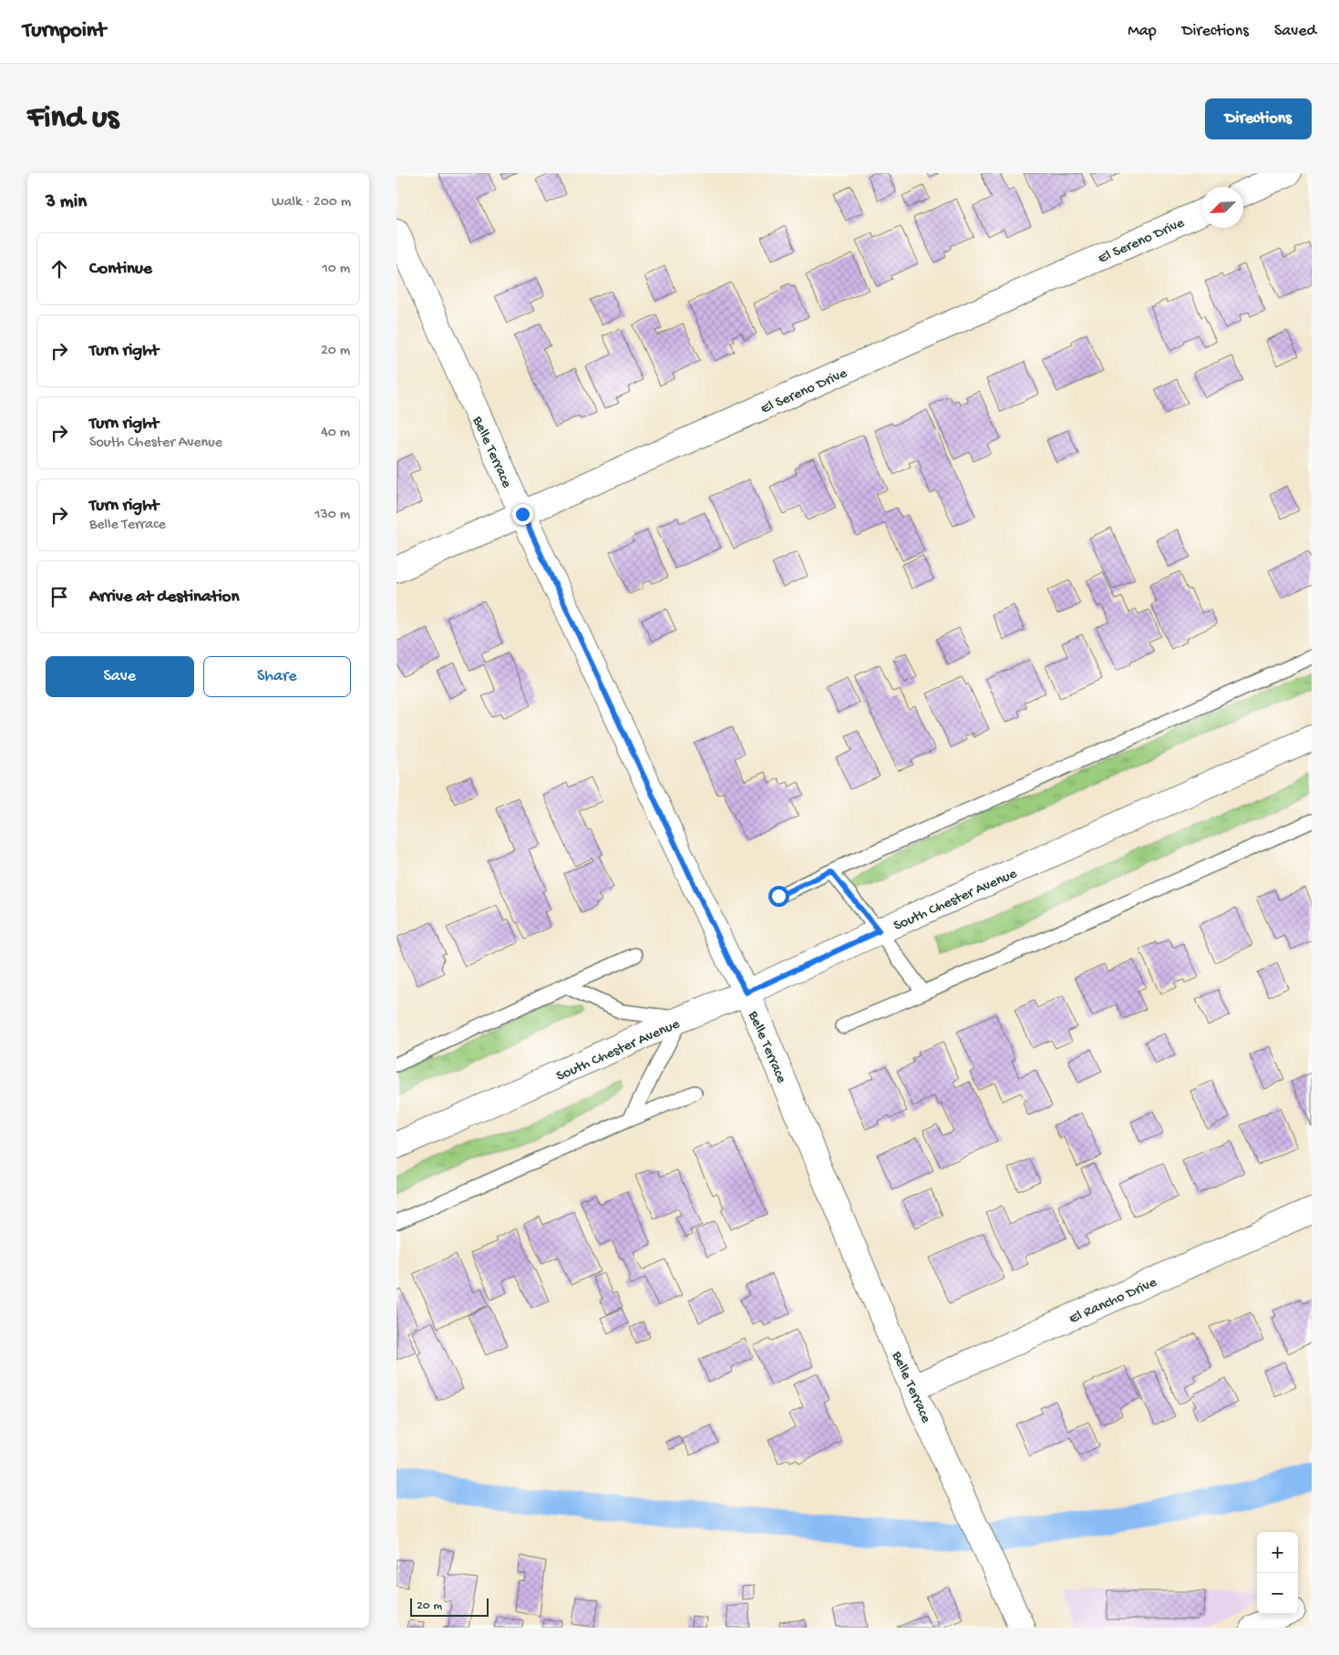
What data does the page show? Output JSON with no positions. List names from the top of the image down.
{
  "streets": {
    "street": [
      "El Sereno Drive",
      "Belle Terrace",
      "South Chester Avenue",
      "El Rancho Drive"
    ]
  },
  "crossings": [
    ["El Sereno Drive", "Belle Terrace"],
    ["Belle Terrace", "South Chester Avenue"],
    ["Belle Terrace", "El Rancho Drive"]
  ],
  "scale_bar": "20 m",
  "north": "bottom left",
  "page": {
    "header": "Turnpoint",
    "nav": ["Map", "Directions", "Saved"],
    "buttons": [
      "Directions",
      ["Save", "Share"]
    ],
    "title": "Find us",
    "heading": ["3 min", "Walk · 200 m"],
    "list": [
      ["Continue", "10 m"],
      ["Turn right", "20 m"],
      ["Turn right", "South Chester Avenue", "40 m"],
      ["Turn right", "Belle Terrace", "130 m"],
      "Arrive at destination"
    ],
    "map_buttons": ["+", "−"],
    "scale": "20 m"
  }
}
